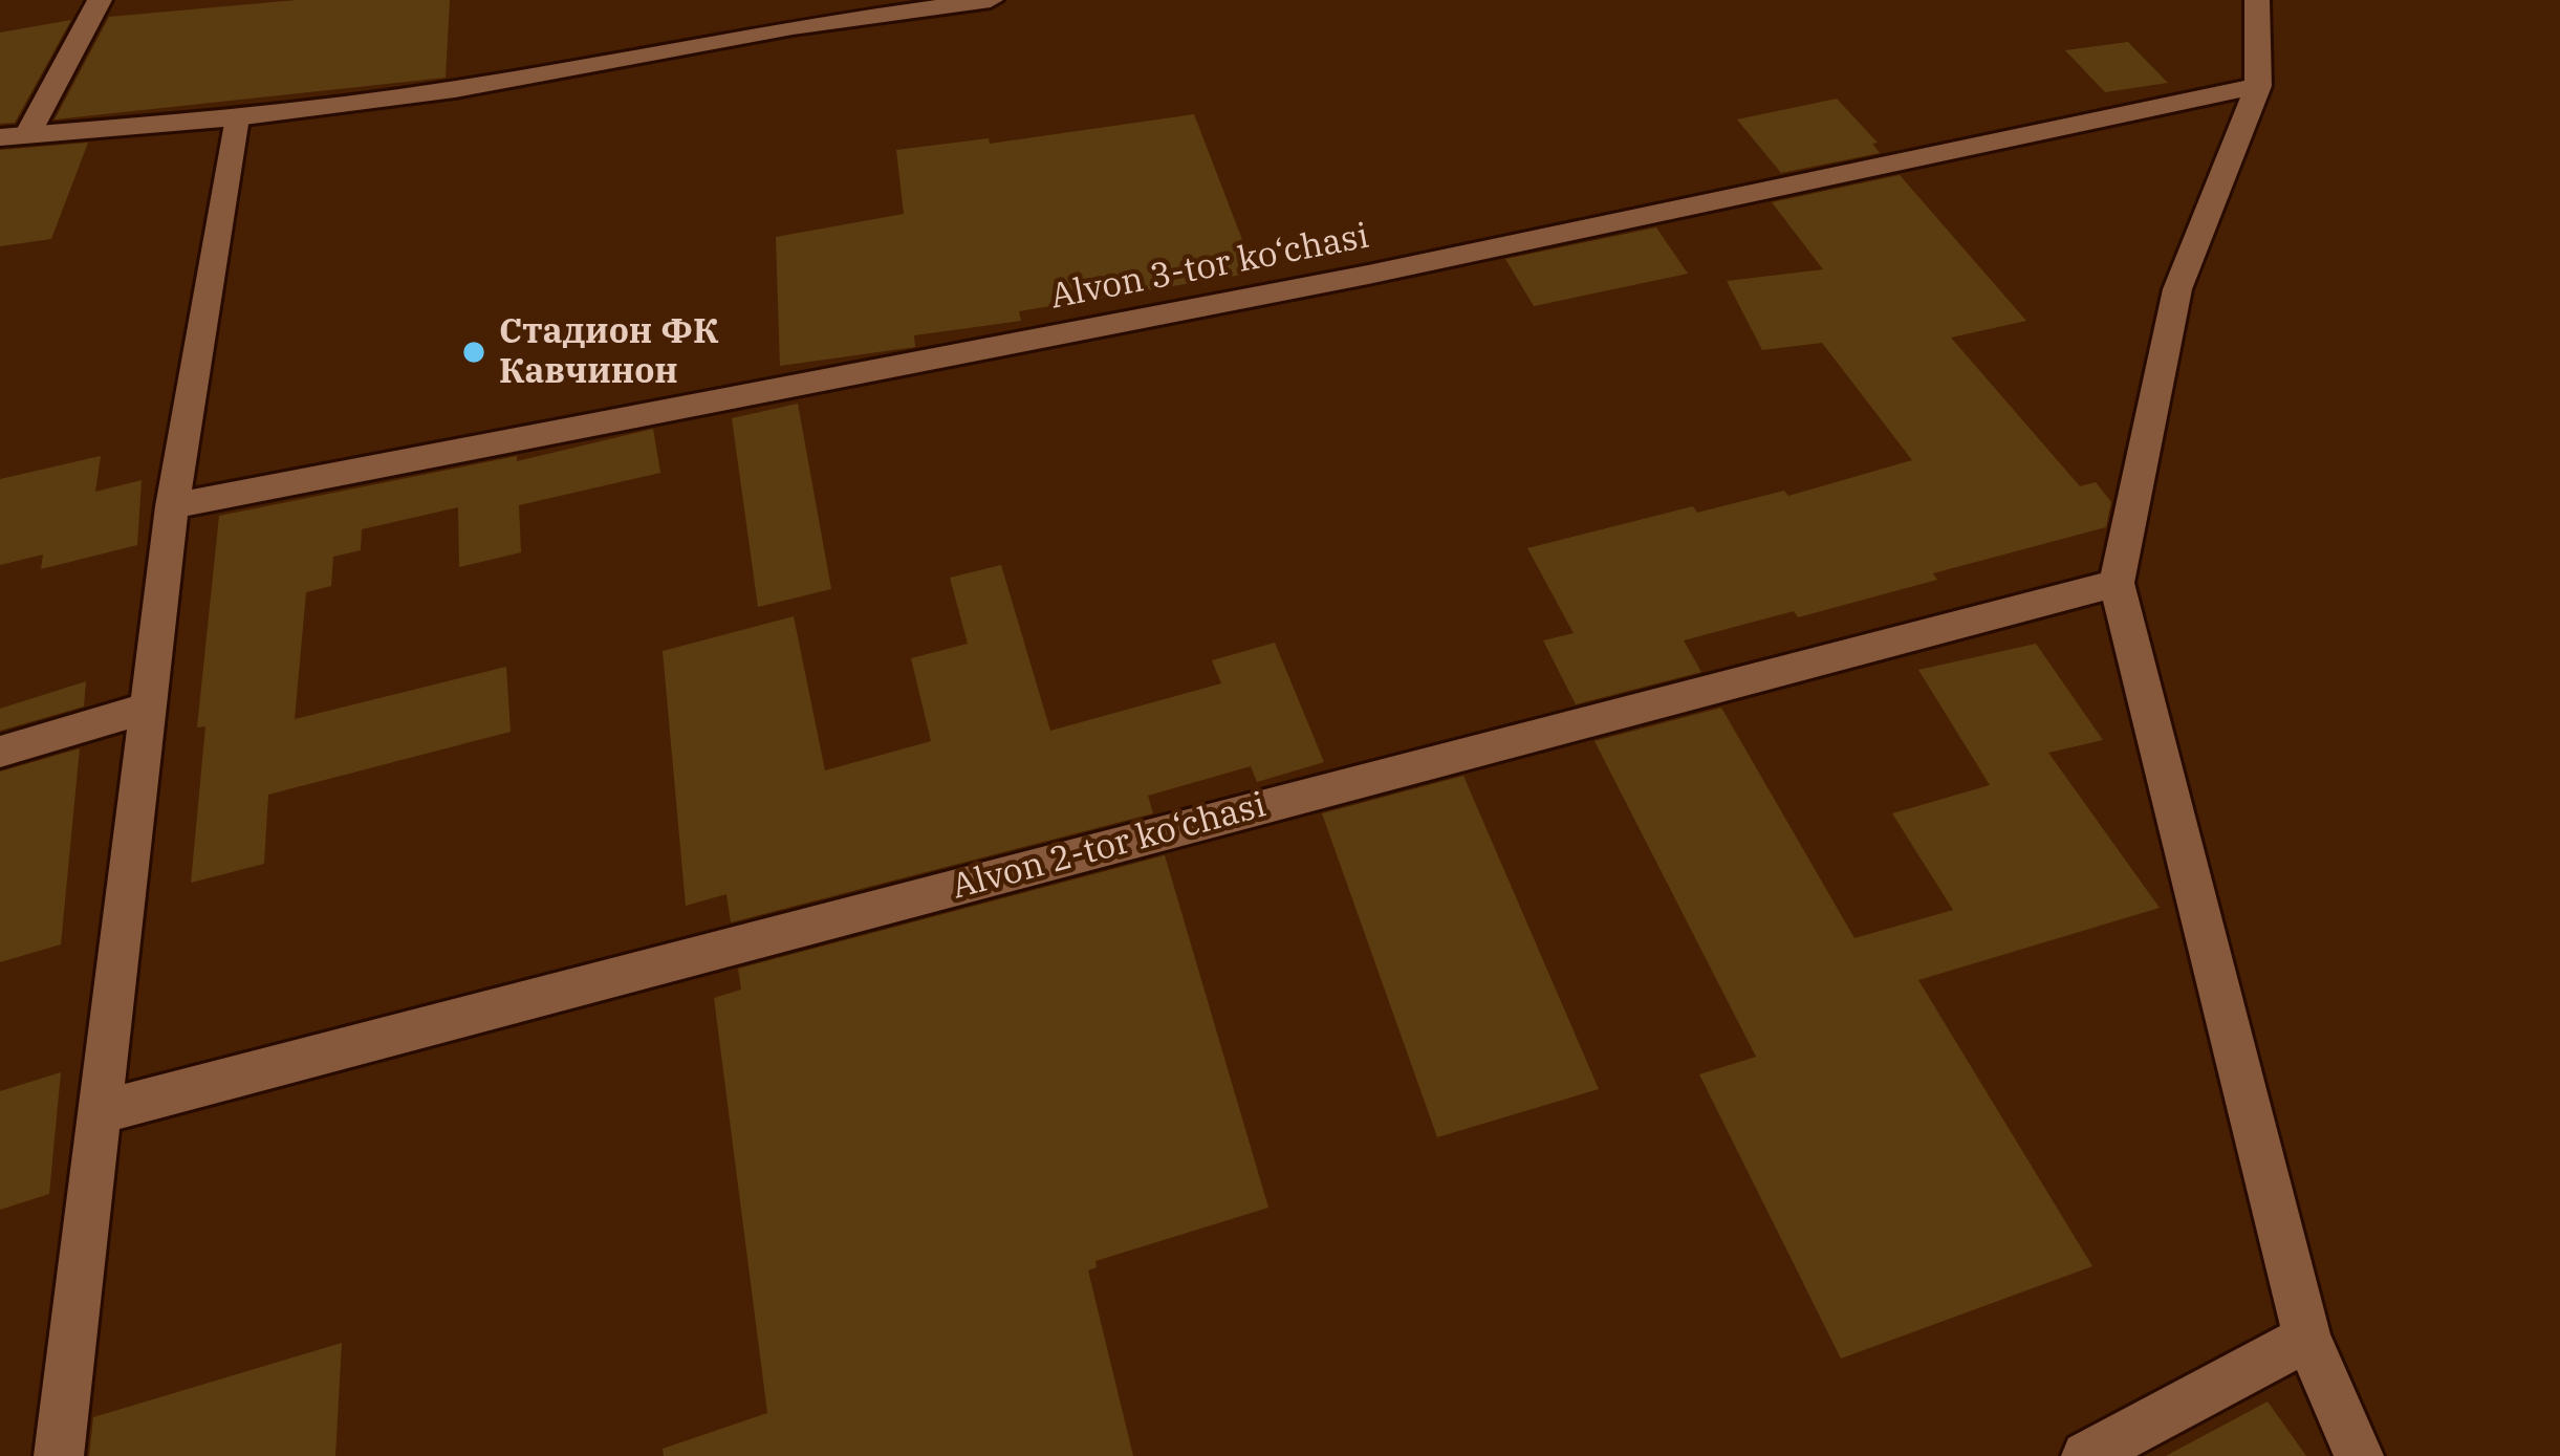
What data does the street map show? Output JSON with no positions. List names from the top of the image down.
{
  "streets": {
    "street": ["Alvon 3-tor ko‘chasi", "Alvon 2-tor ko‘chasi"]
  },
  "places": ["Стадион ФК Кавчинон"]
}
